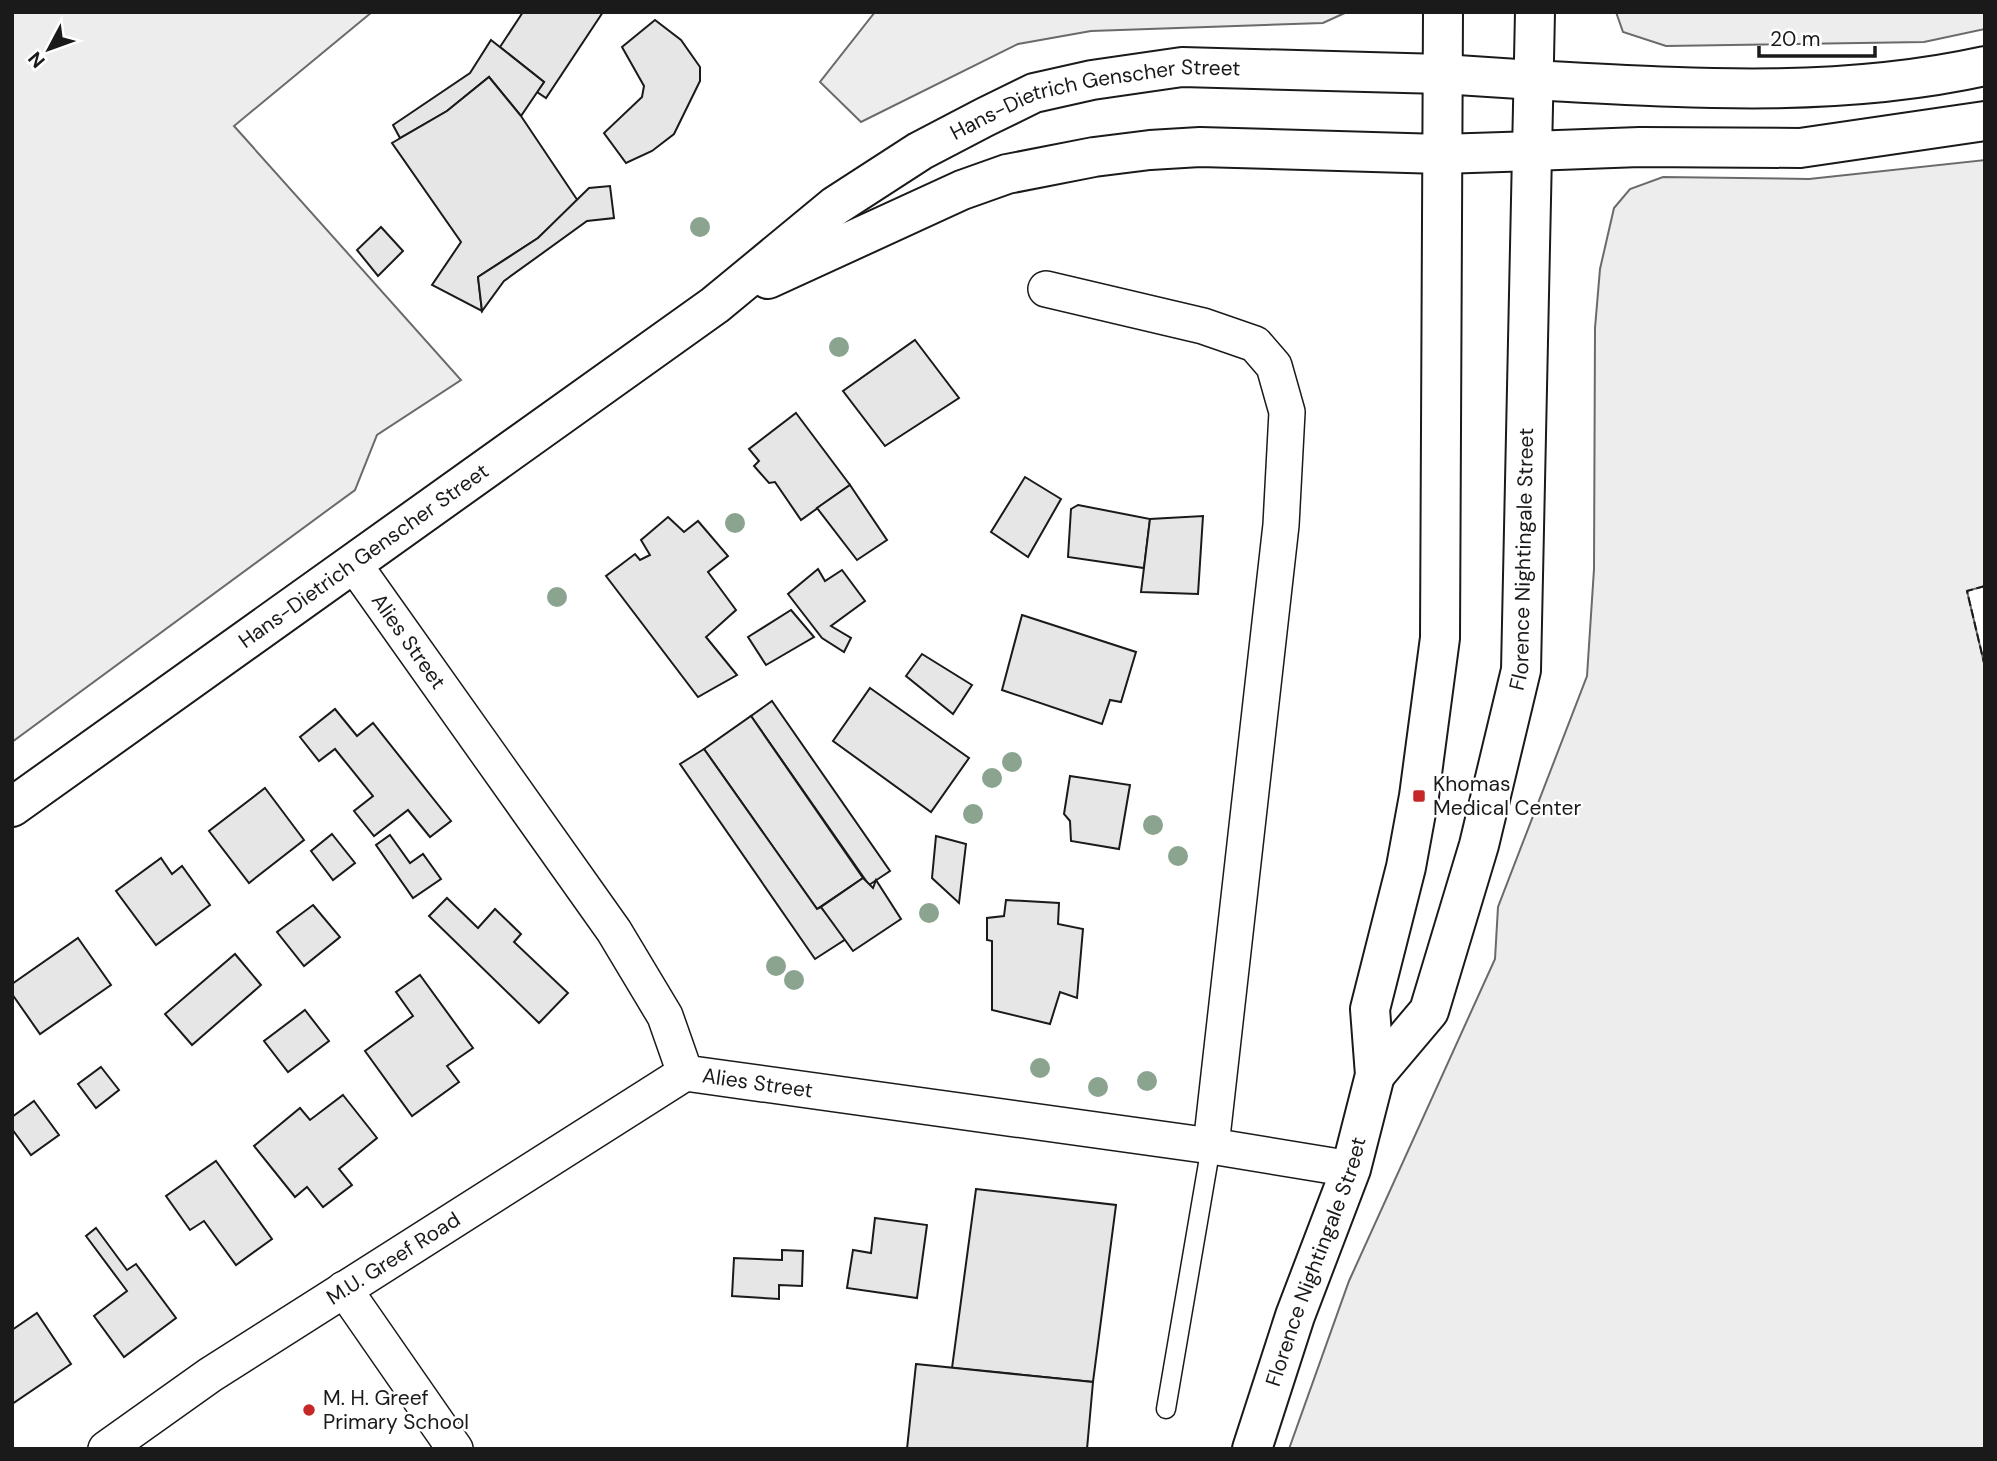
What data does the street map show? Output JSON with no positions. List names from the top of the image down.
{
  "streets": {
    "main road": ["Hans-Dietrich Genscher Street", "Florence Nightingale Street"],
    "street": ["Alies Street", "M.U. Greef Road"]
  },
  "crossings": [
    ["Hans-Dietrich Genscher Street", "Florence Nightingale Street"],
    ["Hans-Dietrich Genscher Street", "Alies Street"],
    ["Florence Nightingale Street", "Alies Street"],
    ["Alies Street", "M.U. Greef Road"]
  ],
  "places": {
    "transit": ["Khomas Medical Center"],
    "other": ["M. H. Greef Primary School"]
  },
  "scale_bar": "20 m",
  "north": "bottom left"
}
